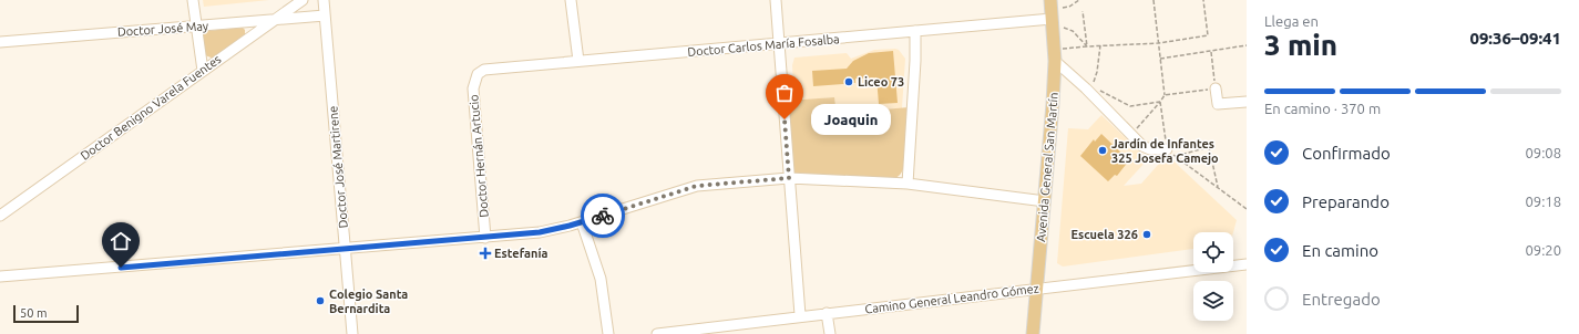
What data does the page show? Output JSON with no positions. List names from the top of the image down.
{
  "streets": {
    "main road": ["Avenida General San Martín"],
    "street": [
      "Doctor José May",
      "Doctor Carlos María Fosalba",
      "Doctor Benigno Varela Fuentes",
      "Doctor Hernán Artucio",
      "Doctor José Martirene",
      "Camino General Leandro Gómez"
    ]
  },
  "crossings": [
    ["Doctor José May", "Doctor Benigno Varela Fuentes"],
    ["Doctor José May", "Doctor José Martirene"],
    ["Doctor Carlos María Fosalba", "Doctor Hernán Artucio"],
    ["Doctor Carlos María Fosalba", "Avenida General San Martín"],
    ["Avenida General San Martín", "Camino General Leandro Gómez"]
  ],
  "places": {
    "other": [
      "Liceo 73",
      "Joaquin",
      "Jardín de Infantes 325 Josefa Camejo",
      "Escuela 326",
      "Colegio Santa Bernardita"
    ],
    "health": ["Estefanía"]
  },
  "scale_bar": "50 m",
  "page": {
    "heading": ["3 min", "Llega en", "09:36–09:41"],
    "bar": "En camino · 370 m",
    "bubble": "Joaquin",
    "list": [
      ["Confirmado", "09:08"],
      ["Preparando", "09:18"],
      ["En camino", "09:20"],
      "Entregado"
    ],
    "scale": "50 m"
  }
}
